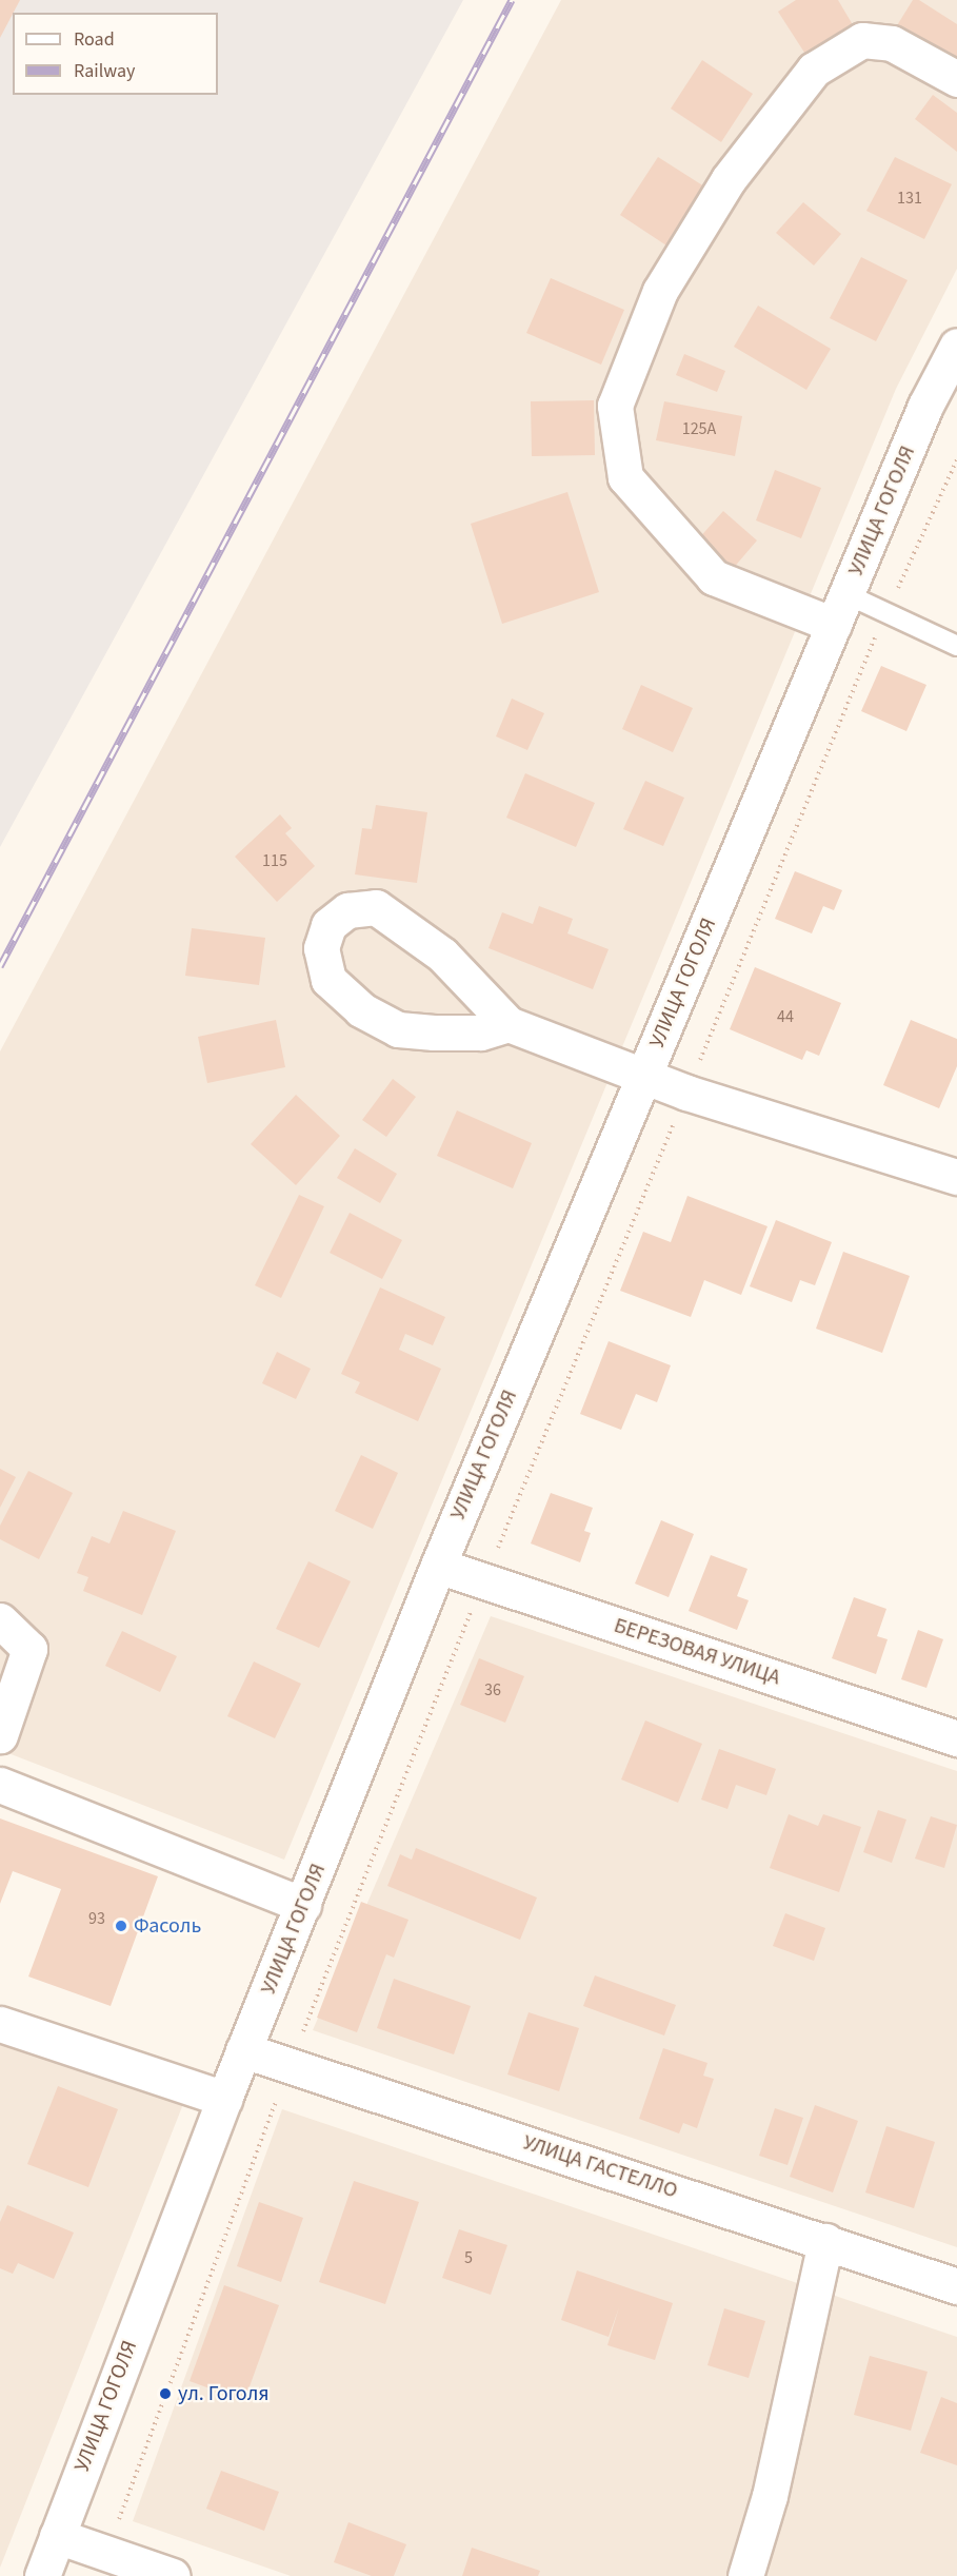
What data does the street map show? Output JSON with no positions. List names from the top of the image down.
{
  "streets": {
    "street": ["УЛИЦА ГОГОЛЯ", "БЕРЕЗОВАЯ УЛИЦА", "УЛИЦА ГАСТЕЛЛО"]
  },
  "crossings": [
    ["УЛИЦА ГОГОЛЯ", "БЕРЕЗОВАЯ УЛИЦА"],
    ["УЛИЦА ГОГОЛЯ", "УЛИЦА ГАСТЕЛЛО"]
  ],
  "places": ["Фасоль", "ул. Гоголя"],
  "house_numbers": [
    "131",
    "125А",
    "115",
    "44",
    "36",
    "93",
    "5"
  ],
  "legend": ["Road", "Railway"]
}
